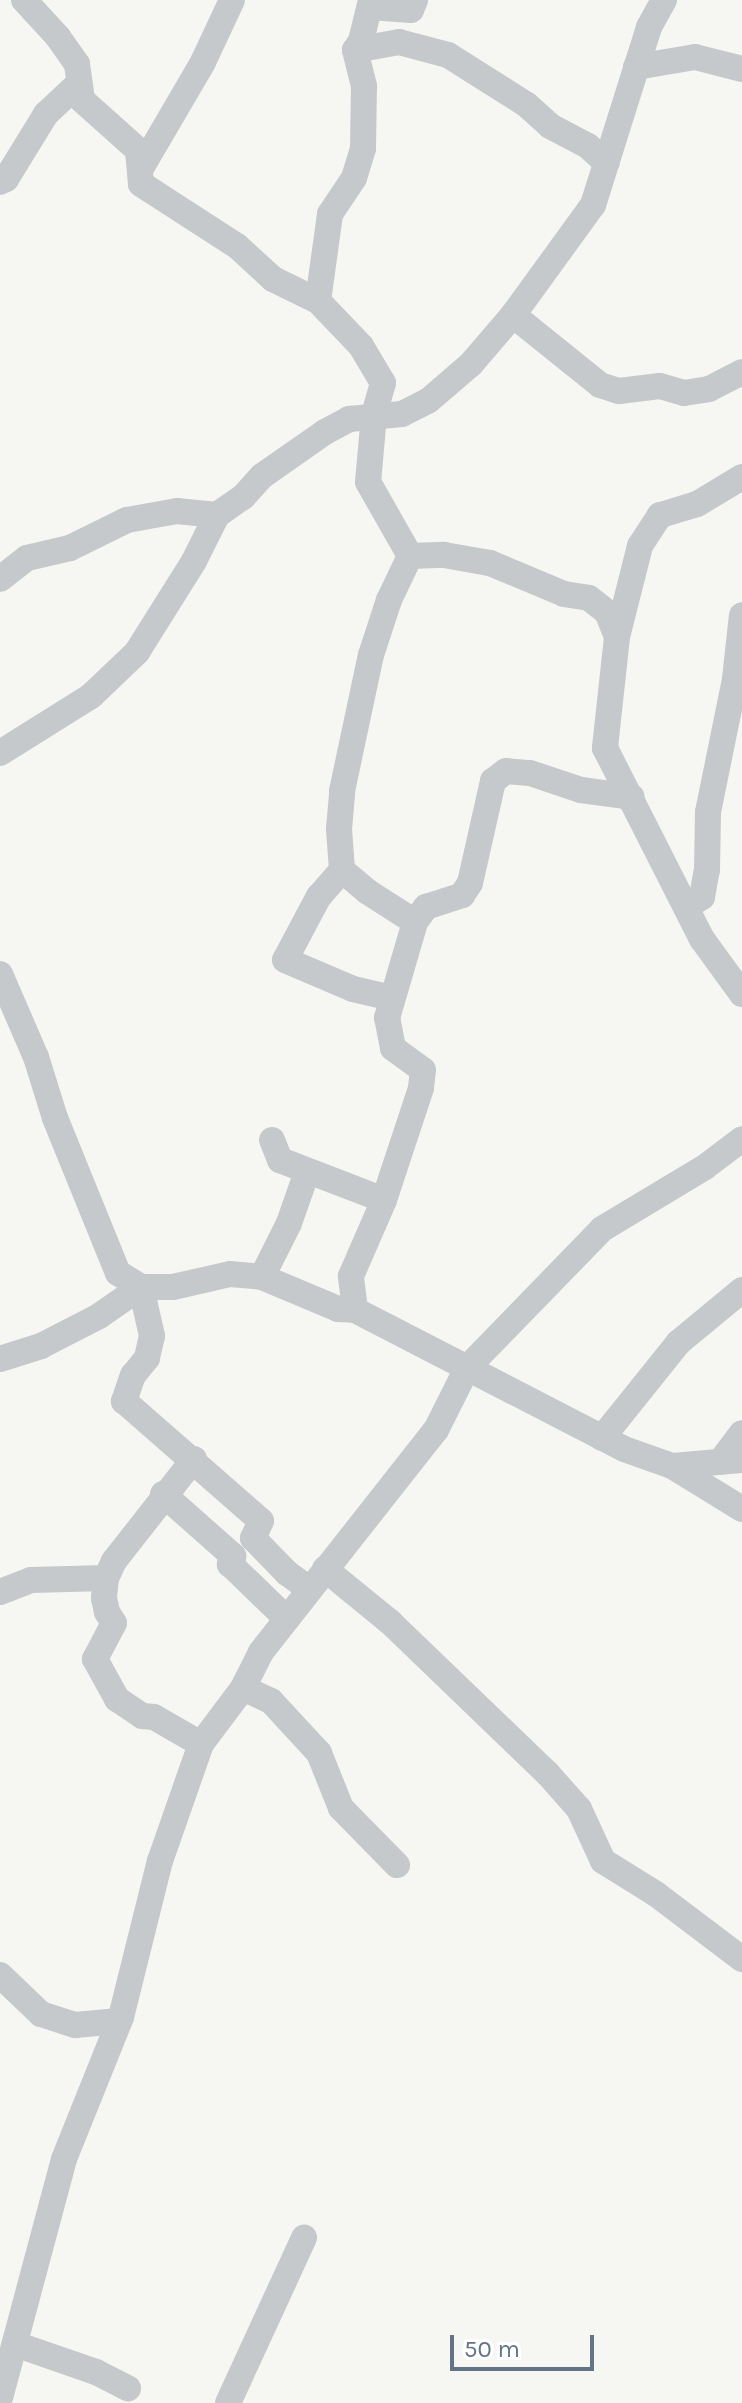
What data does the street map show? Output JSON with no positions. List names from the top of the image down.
{
  "scale_bar": "50 m"
}
